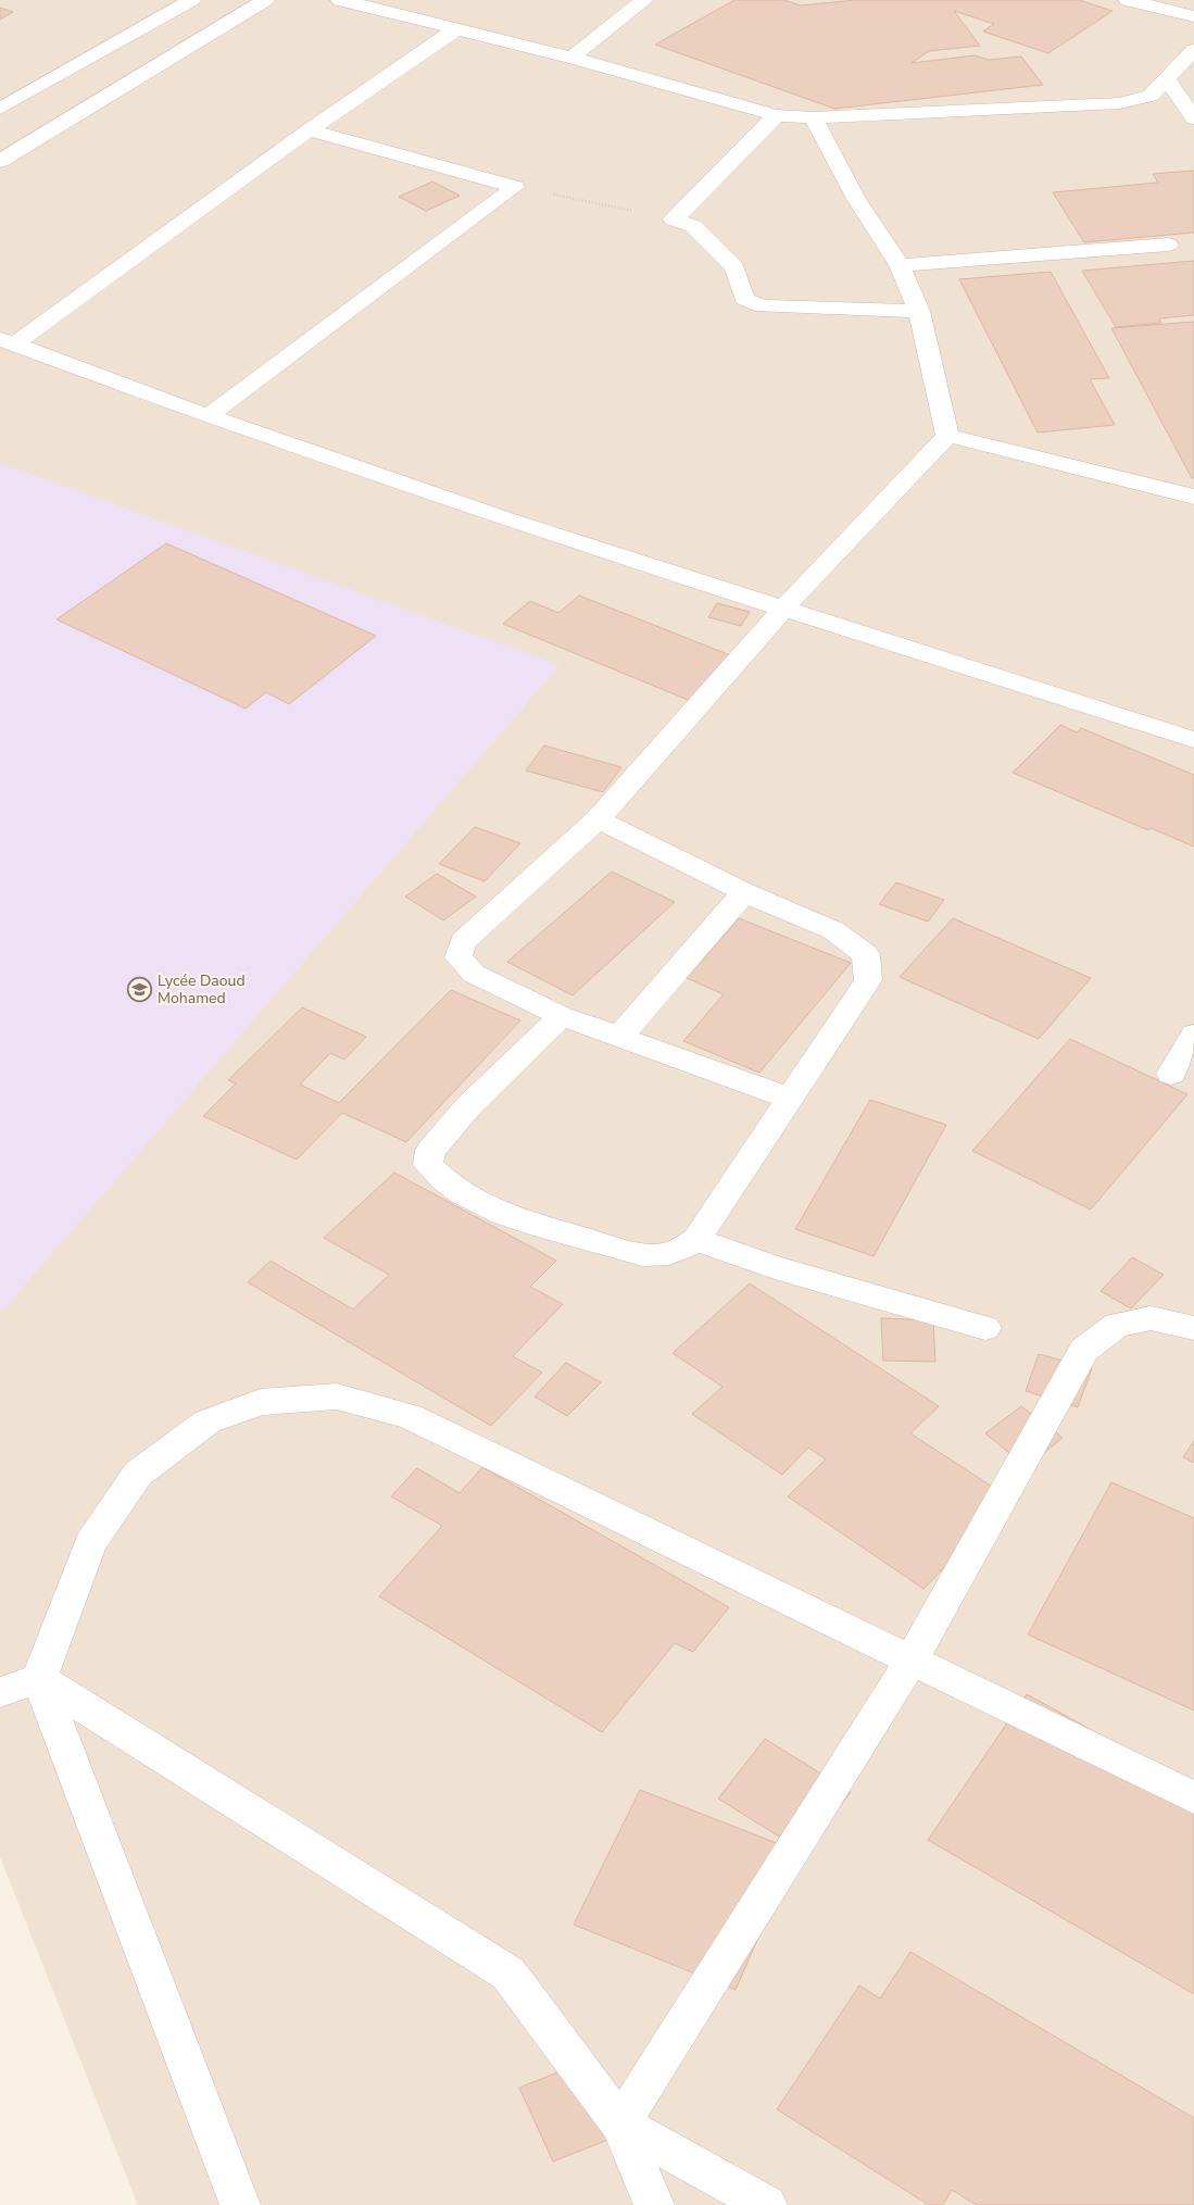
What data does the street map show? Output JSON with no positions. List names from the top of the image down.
{
  "places": {
    "school or university": ["Lycée Daoud Mohamed"]
  }
}
